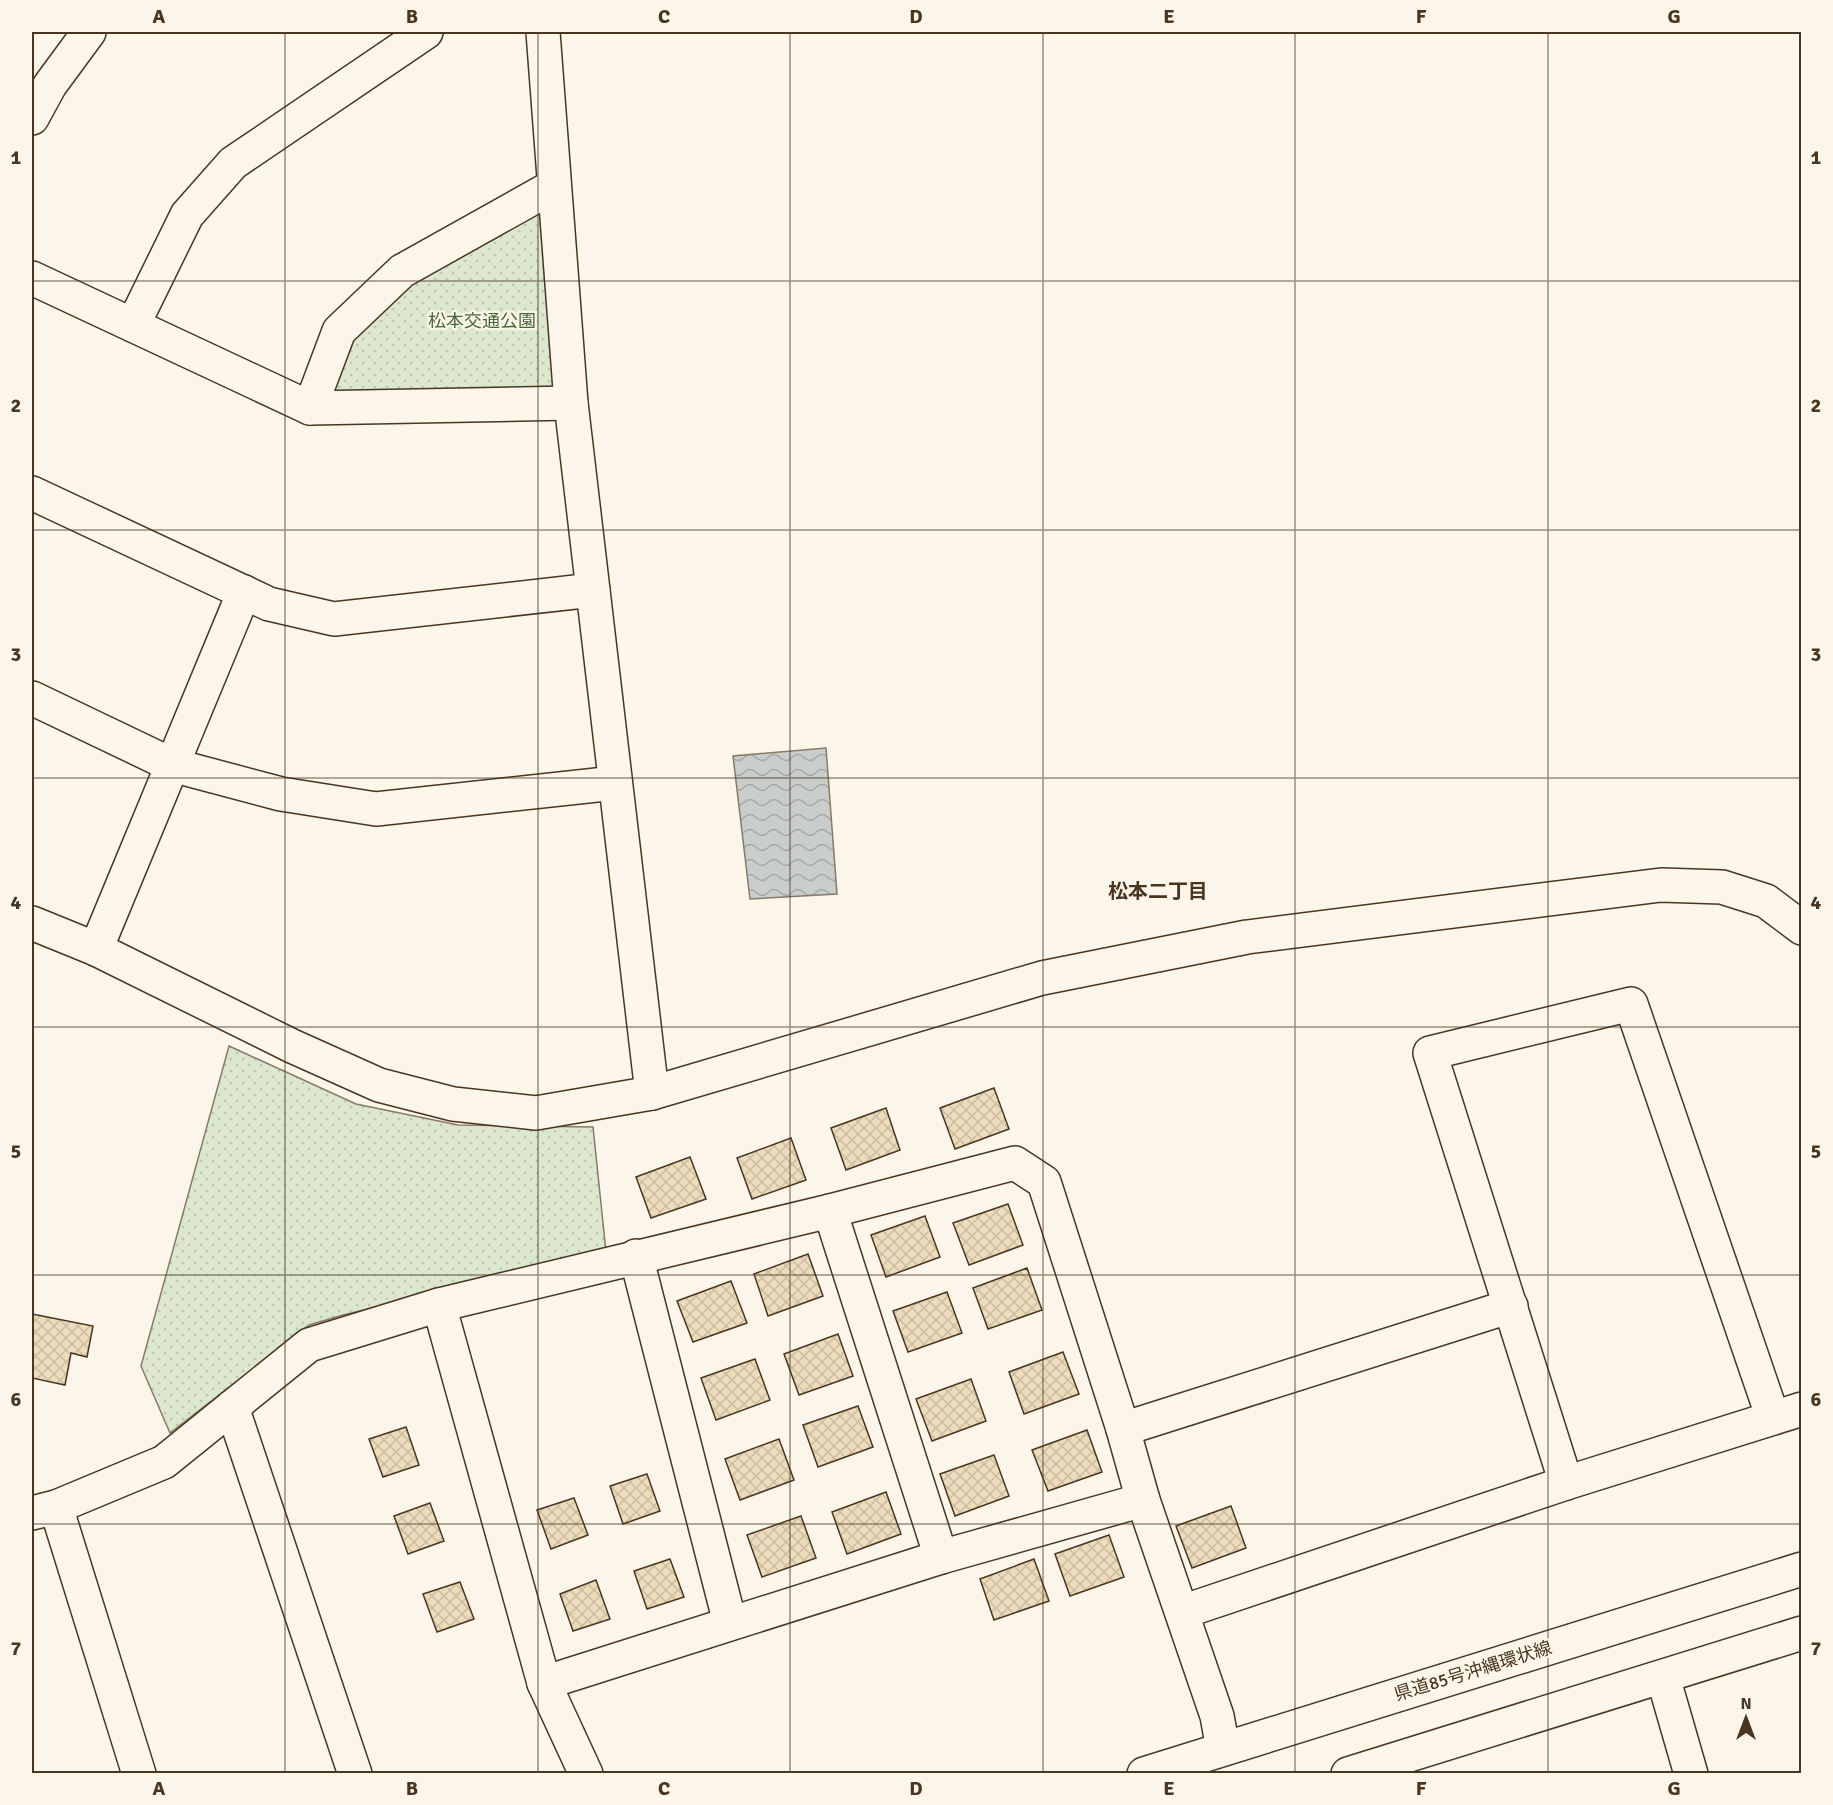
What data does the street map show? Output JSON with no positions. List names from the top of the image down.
{
  "streets": {
    "street": ["県道85号沖縄環状線"]
  },
  "districts": ["松本二丁目"],
  "parks": ["松本交通公園"],
  "north": "top",
  "grid": {
    "columns": [
      "A",
      "B",
      "C",
      "D",
      "E",
      "F",
      "G"
    ],
    "rows": [
      "1",
      "2",
      "3",
      "4",
      "5",
      "6",
      "7"
    ]
  }
}
